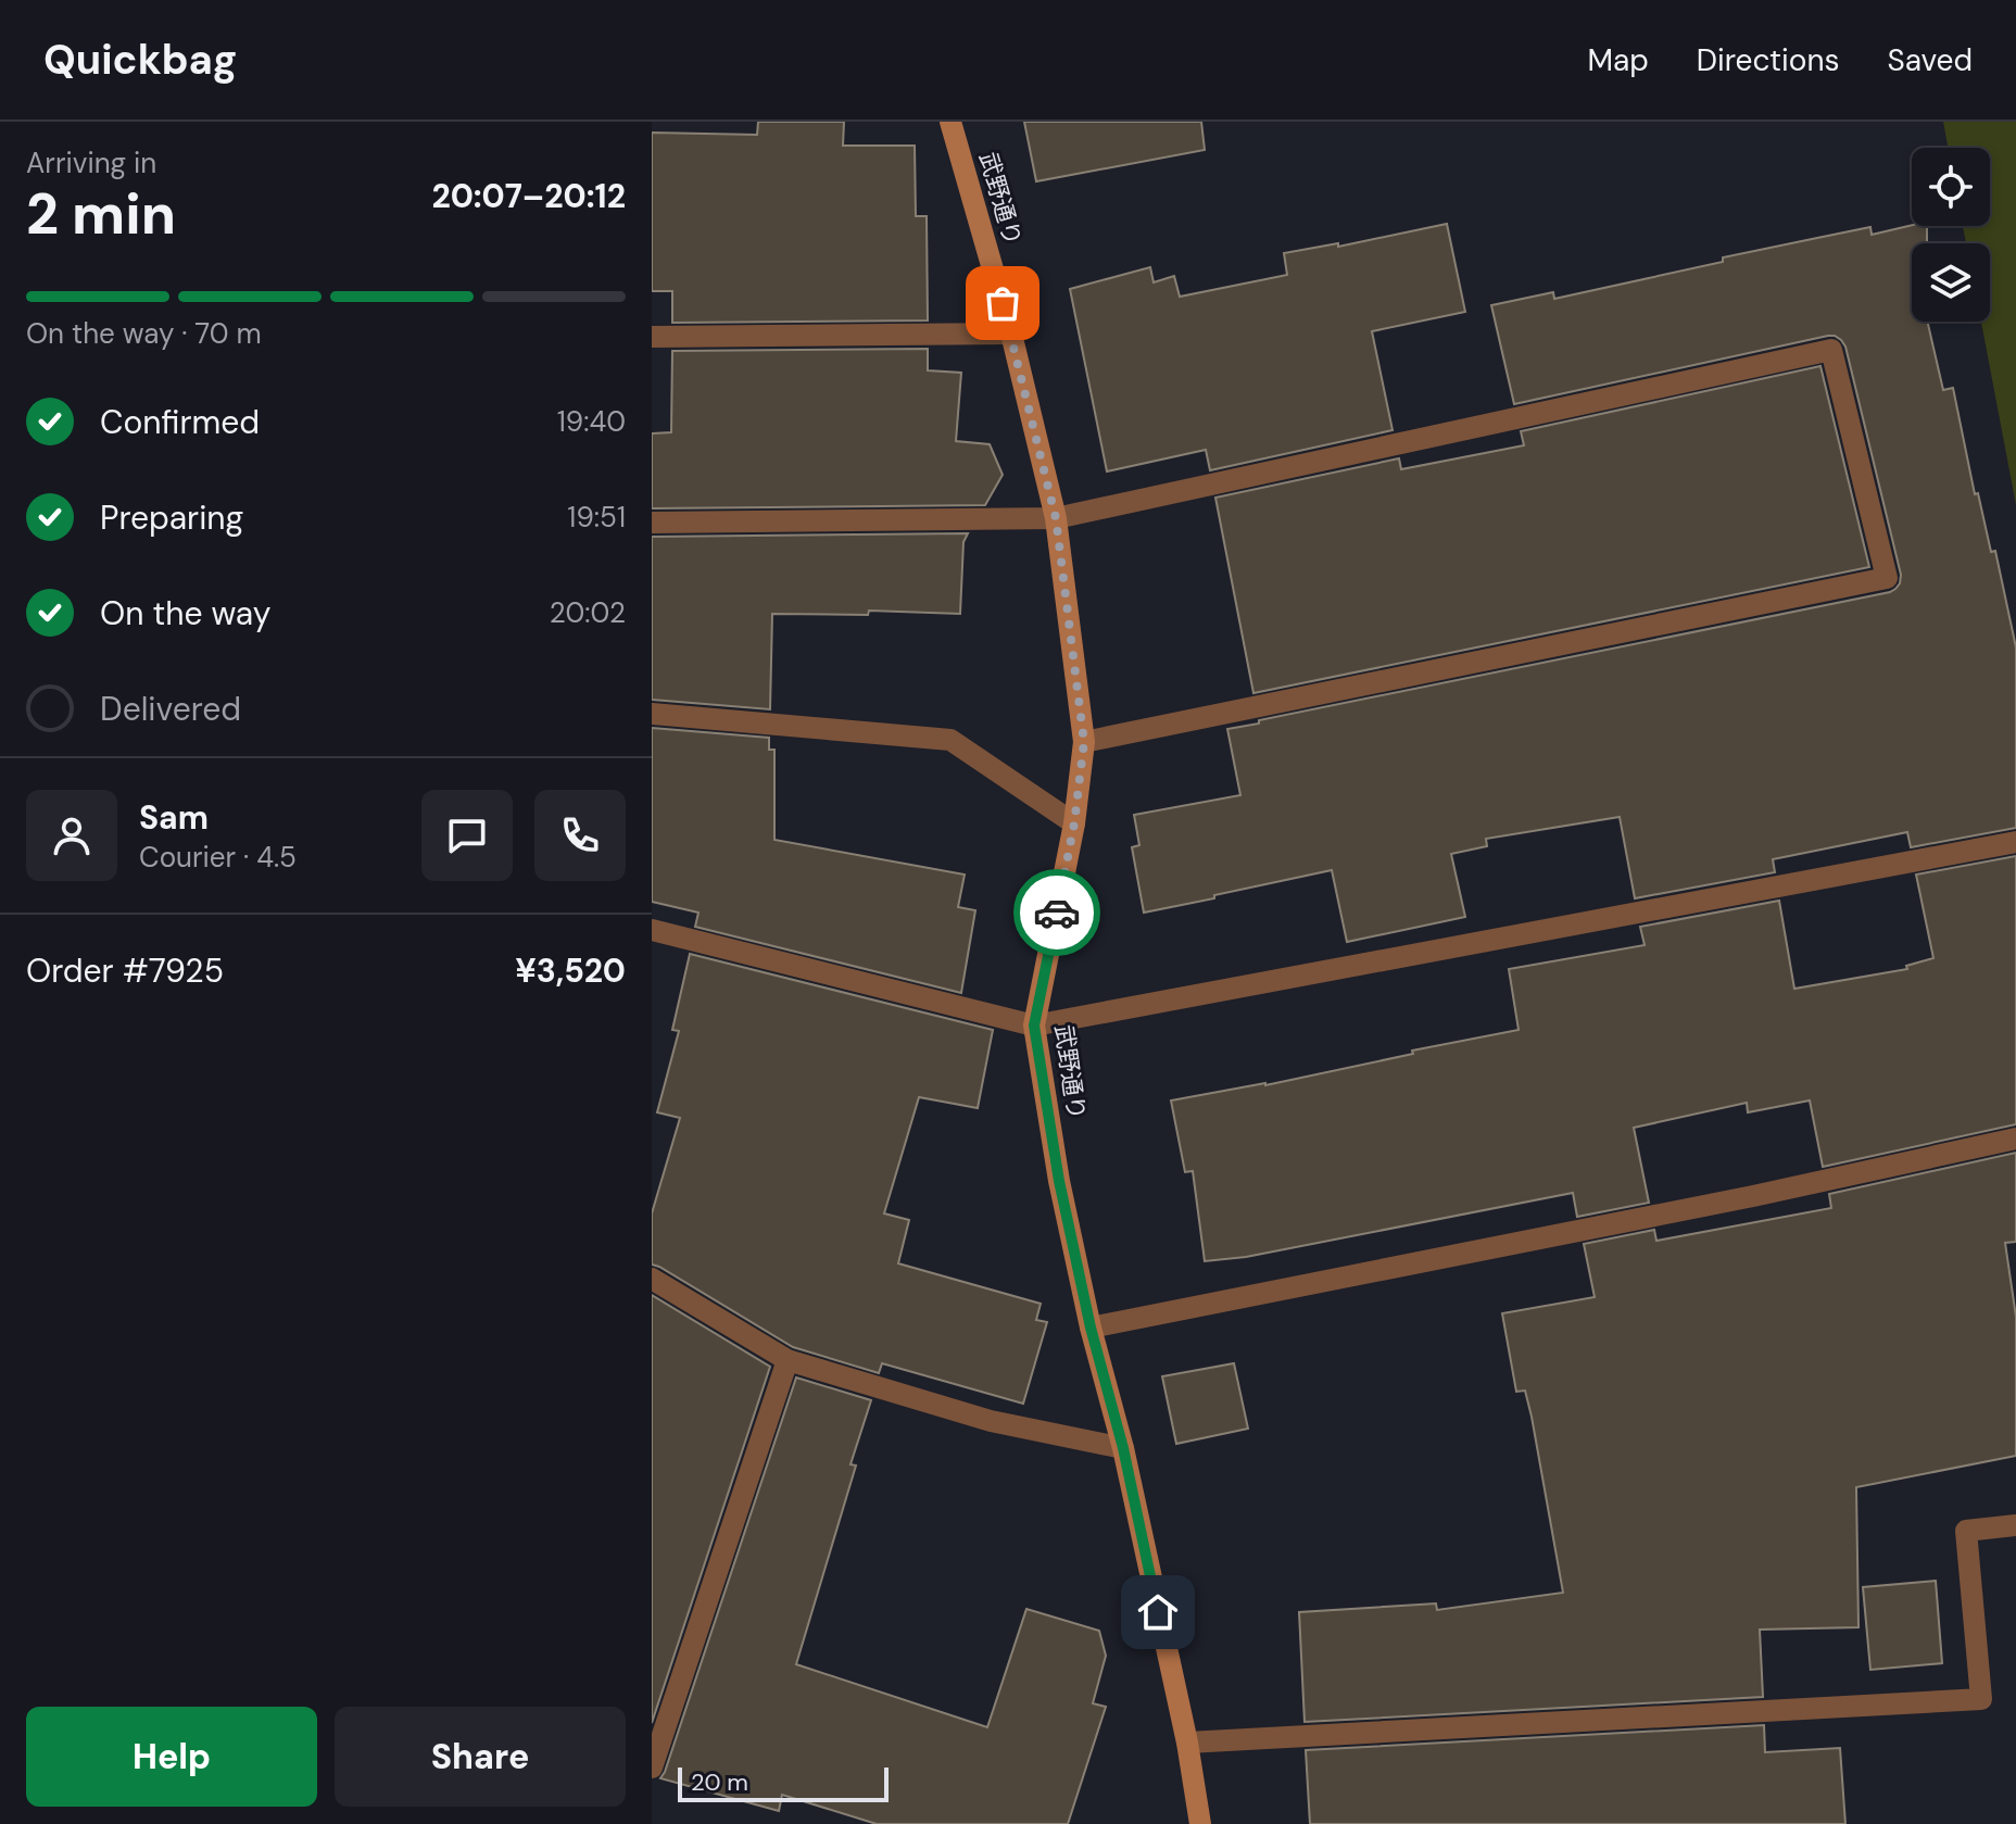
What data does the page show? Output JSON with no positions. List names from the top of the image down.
{
  "streets": {
    "street": ["武野通り"]
  },
  "scale_bar": "20 m",
  "page": {
    "header": "Quickbag",
    "nav": ["Map", "Directions", "Saved"],
    "heading": ["2 min", "Arriving in", "20:07–20:12"],
    "panel": [
      "Sam",
      "Courier · 4.5",
      "Order #7925",
      "¥3,520"
    ],
    "bar": "On the way · 70 m",
    "list": [
      ["Confirmed", "19:40"],
      ["Preparing", "19:51"],
      ["On the way", "20:02"],
      "Delivered"
    ],
    "buttons": ["Help", "Share"],
    "scale": "20 m"
  }
}
